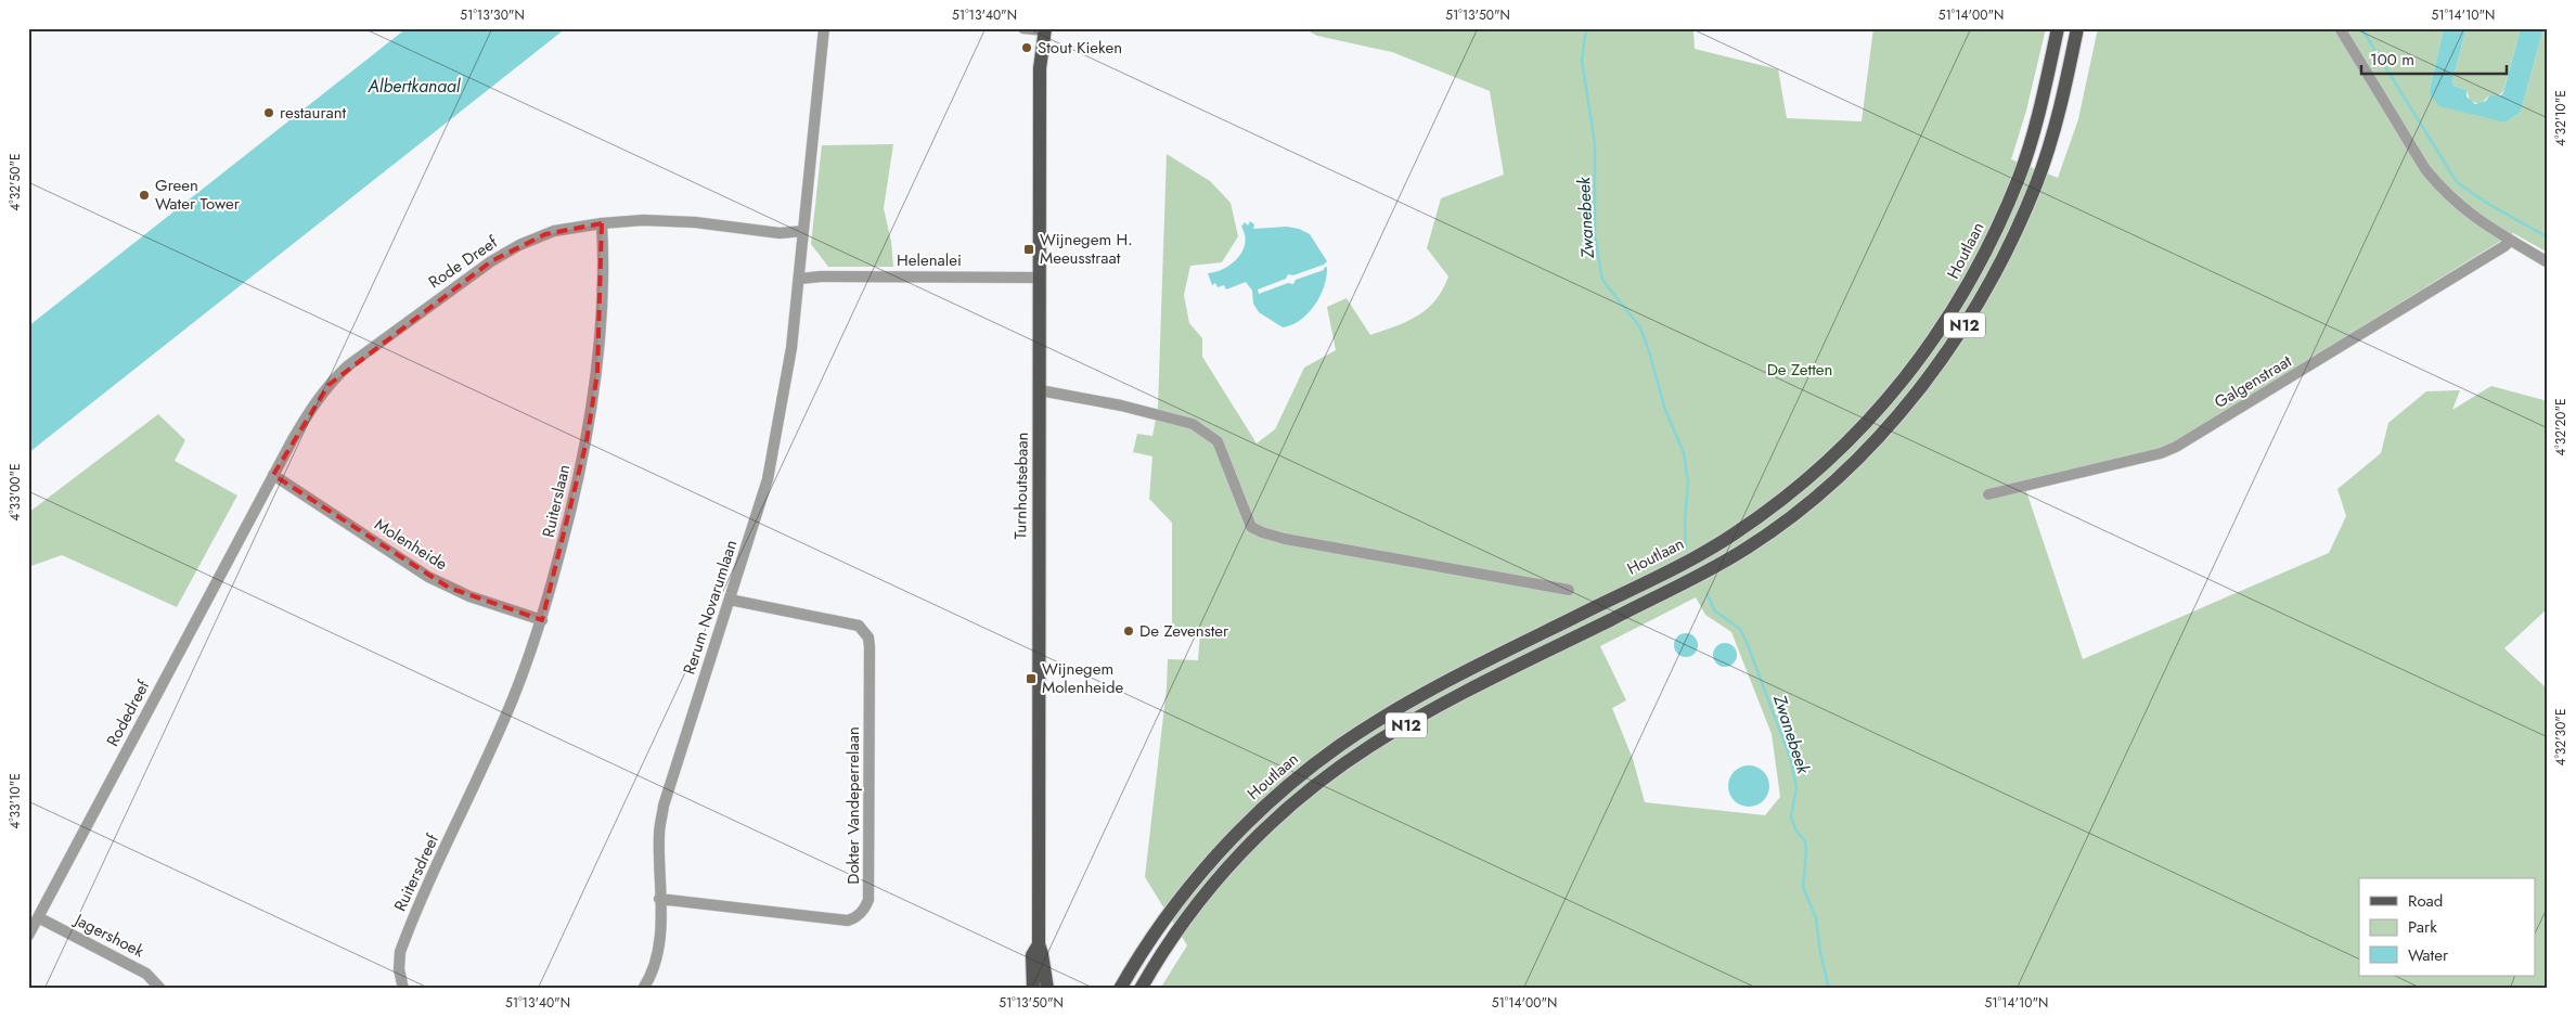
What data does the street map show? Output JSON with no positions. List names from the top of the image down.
{
  "streets": {
    "main road": ["Houtlaan", "N12", "Turnhoutsebaan"],
    "street": [
      "Helenalei",
      "Rode Dreef",
      "Galgenstraat",
      "Ruiterslaan",
      "Molenheide",
      "Rerum Novarumlaan",
      "Rodedreef",
      "Dokter Vandeperrelaan",
      "Ruitersdreef",
      "Jagershoek"
    ]
  },
  "crossings": [
    ["Helenalei", "Turnhoutsebaan"],
    ["Helenalei", "Rerum Novarumlaan"],
    ["Rode Dreef", "Ruiterslaan"],
    ["Rode Dreef", "Molenheide"],
    ["Rode Dreef", "Rerum Novarumlaan"],
    ["Rode Dreef", "Rodedreef"],
    ["Ruiterslaan", "Molenheide"],
    ["Ruiterslaan", "Ruitersdreef"],
    ["Rerum Novarumlaan", "Dokter Vandeperrelaan"],
    ["Rodedreef", "Jagershoek"]
  ],
  "water": ["Albertkanaal", "Zwanebeek"],
  "parks": ["De Zetten"],
  "places": {
    "other": [
      "Stout Kieken",
      "restaurant",
      "Green Water Tower",
      "De Zevenster"
    ],
    "transit": ["Wijnegem H. Meeusstraat", "Wijnegem Molenheide"]
  },
  "legend": ["Road", "Park", "Water"],
  "scale_bar": "100 m",
  "coordinates": [
    "51°13'30\"N",
    "51°13'40\"N",
    "51°13'50\"N",
    "51°14'00\"N",
    "51°14'10\"N",
    "4°32'10\"E",
    "4°32'50\"E",
    "4°32'20\"E",
    "4°33'00\"E",
    "4°32'30\"E",
    "4°33'10\"E"
  ]
}
